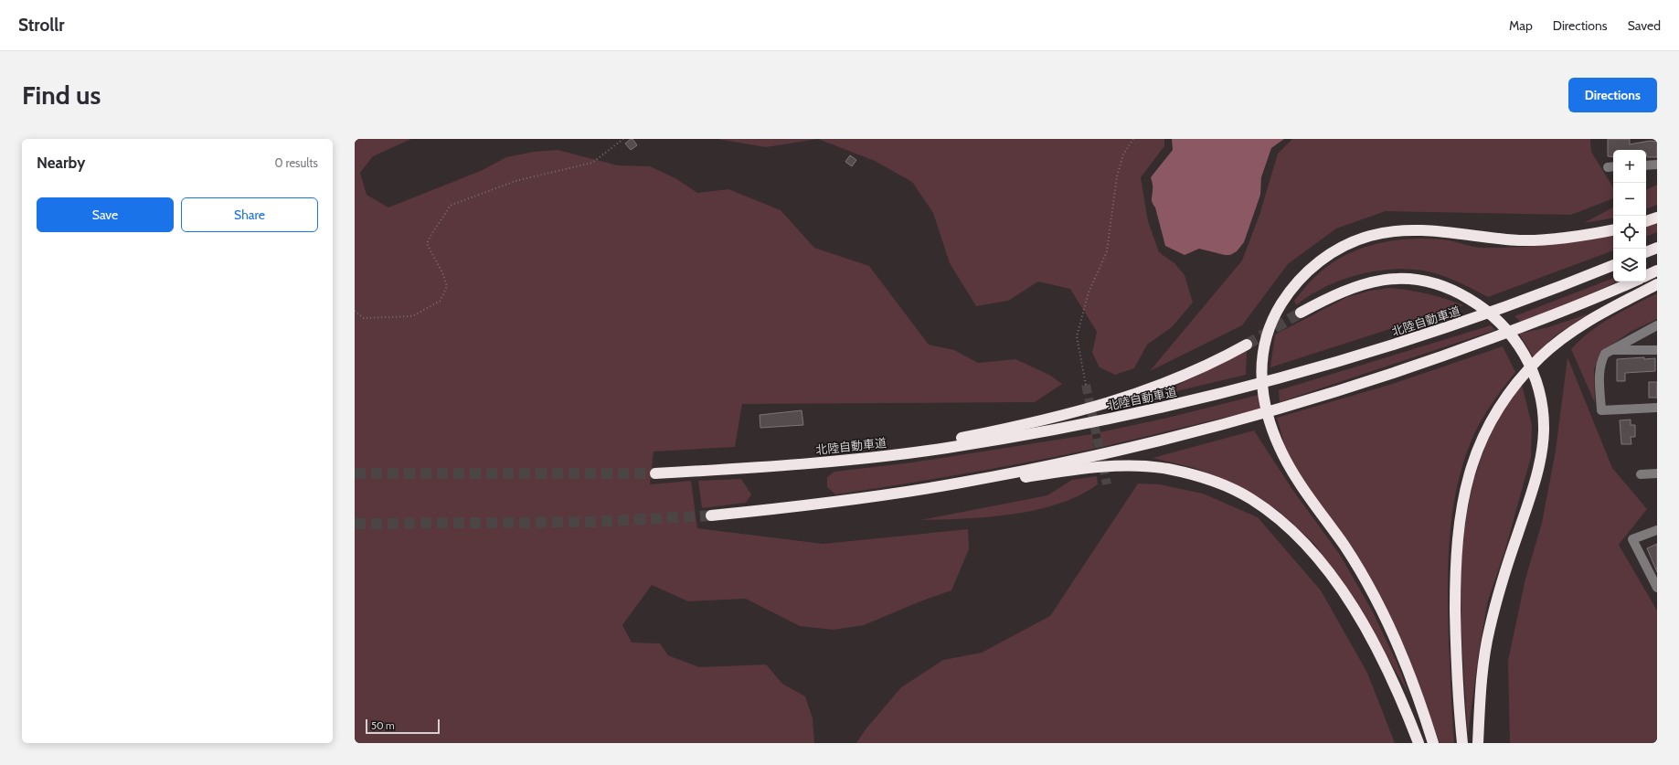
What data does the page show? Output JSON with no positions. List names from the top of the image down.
{
  "streets": {
    "highway": ["北陸自動車道"]
  },
  "scale_bar": "50 m",
  "page": {
    "header": "Strollr",
    "nav": ["Map", "Directions", "Saved"],
    "buttons": [
      "Directions",
      ["Save", "Share"]
    ],
    "title": "Find us",
    "heading": ["Nearby", "0 results"],
    "map_buttons": ["+", "−"],
    "scale": "50 m"
  }
}
